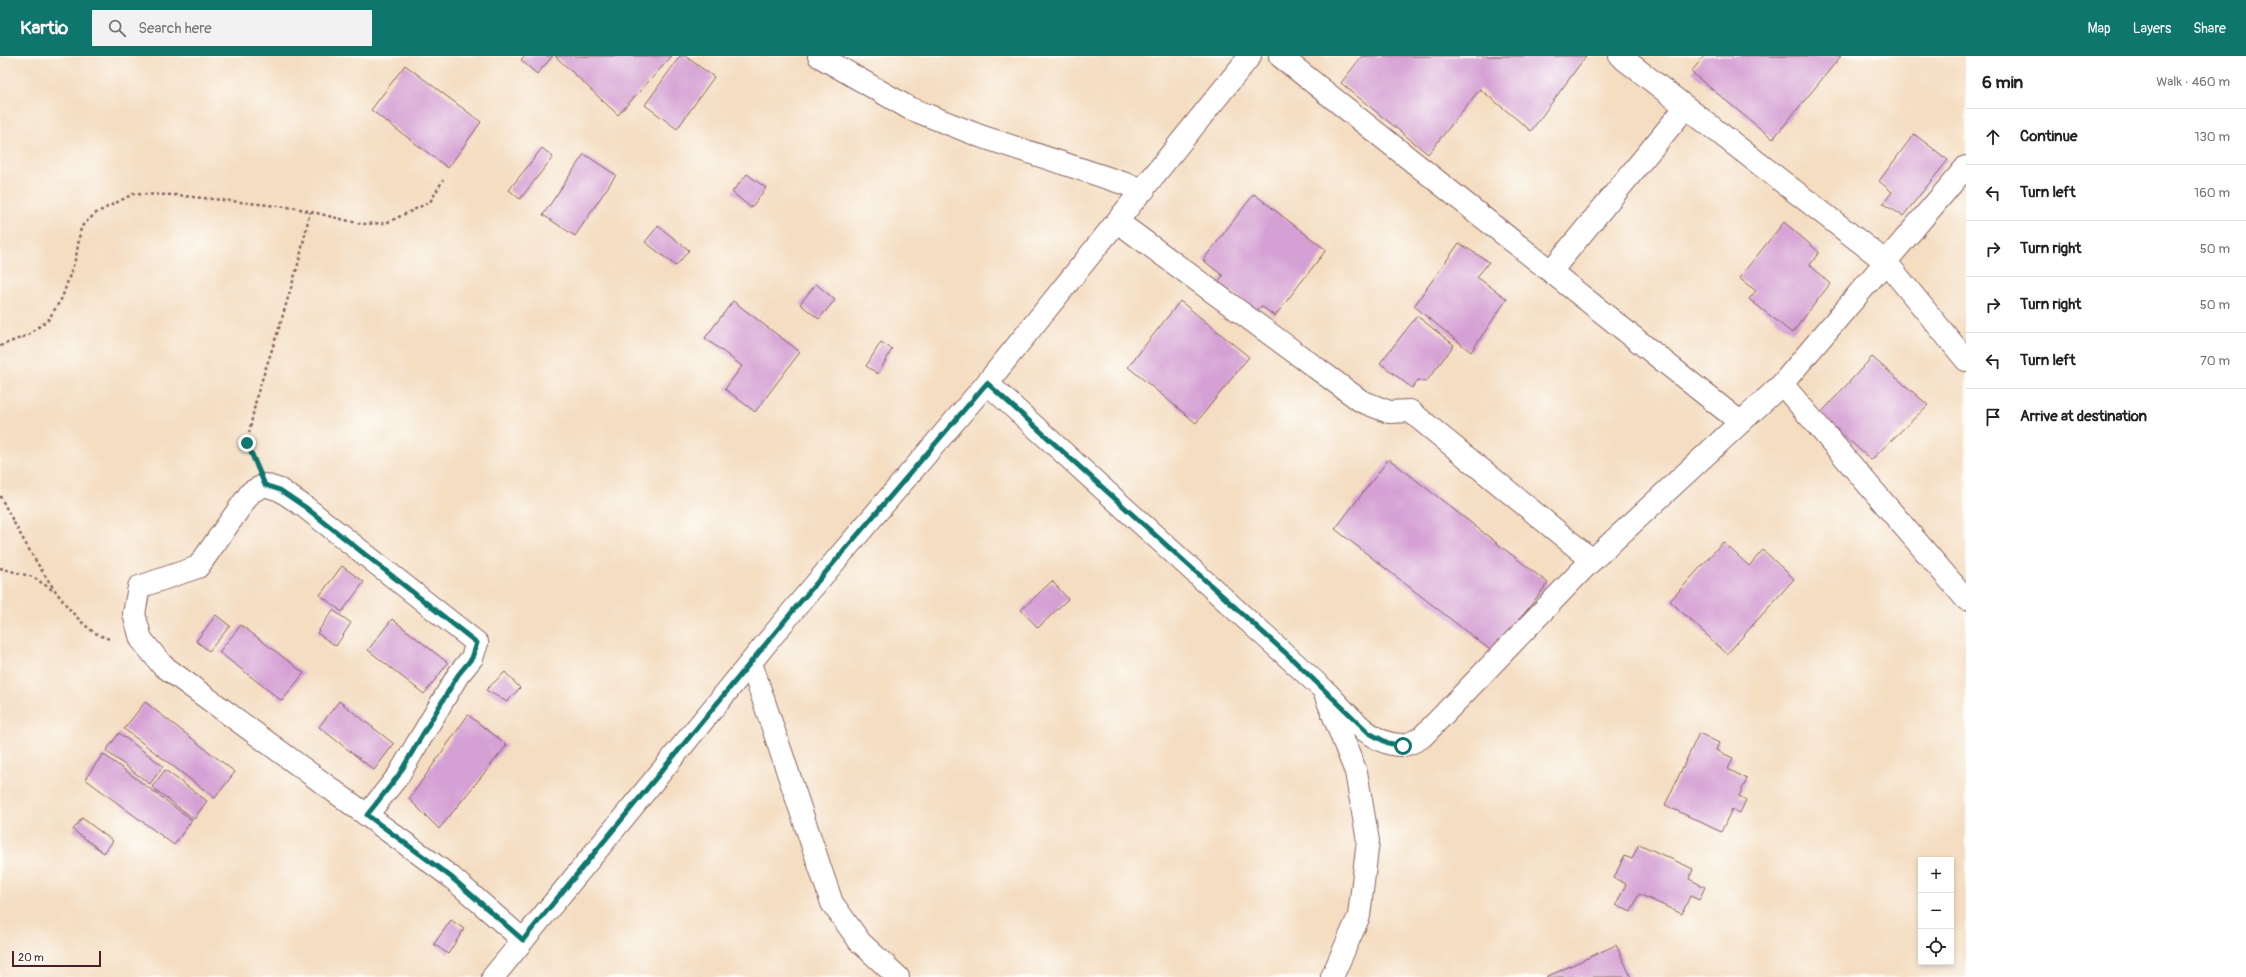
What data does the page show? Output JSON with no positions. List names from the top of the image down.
{
  "scale_bar": "20 m",
  "page": {
    "header": "Kartio",
    "search": "Search here",
    "nav": ["Map", "Layers", "Share"],
    "heading": ["6 min", "Walk · 460 m"],
    "list": [
      ["Continue", "130 m"],
      ["Turn left", "160 m"],
      ["Turn right", "50 m"],
      ["Turn right", "50 m"],
      ["Turn left", "70 m"],
      "Arrive at destination"
    ],
    "map_buttons": ["+", "−"],
    "scale": "20 m"
  }
}
